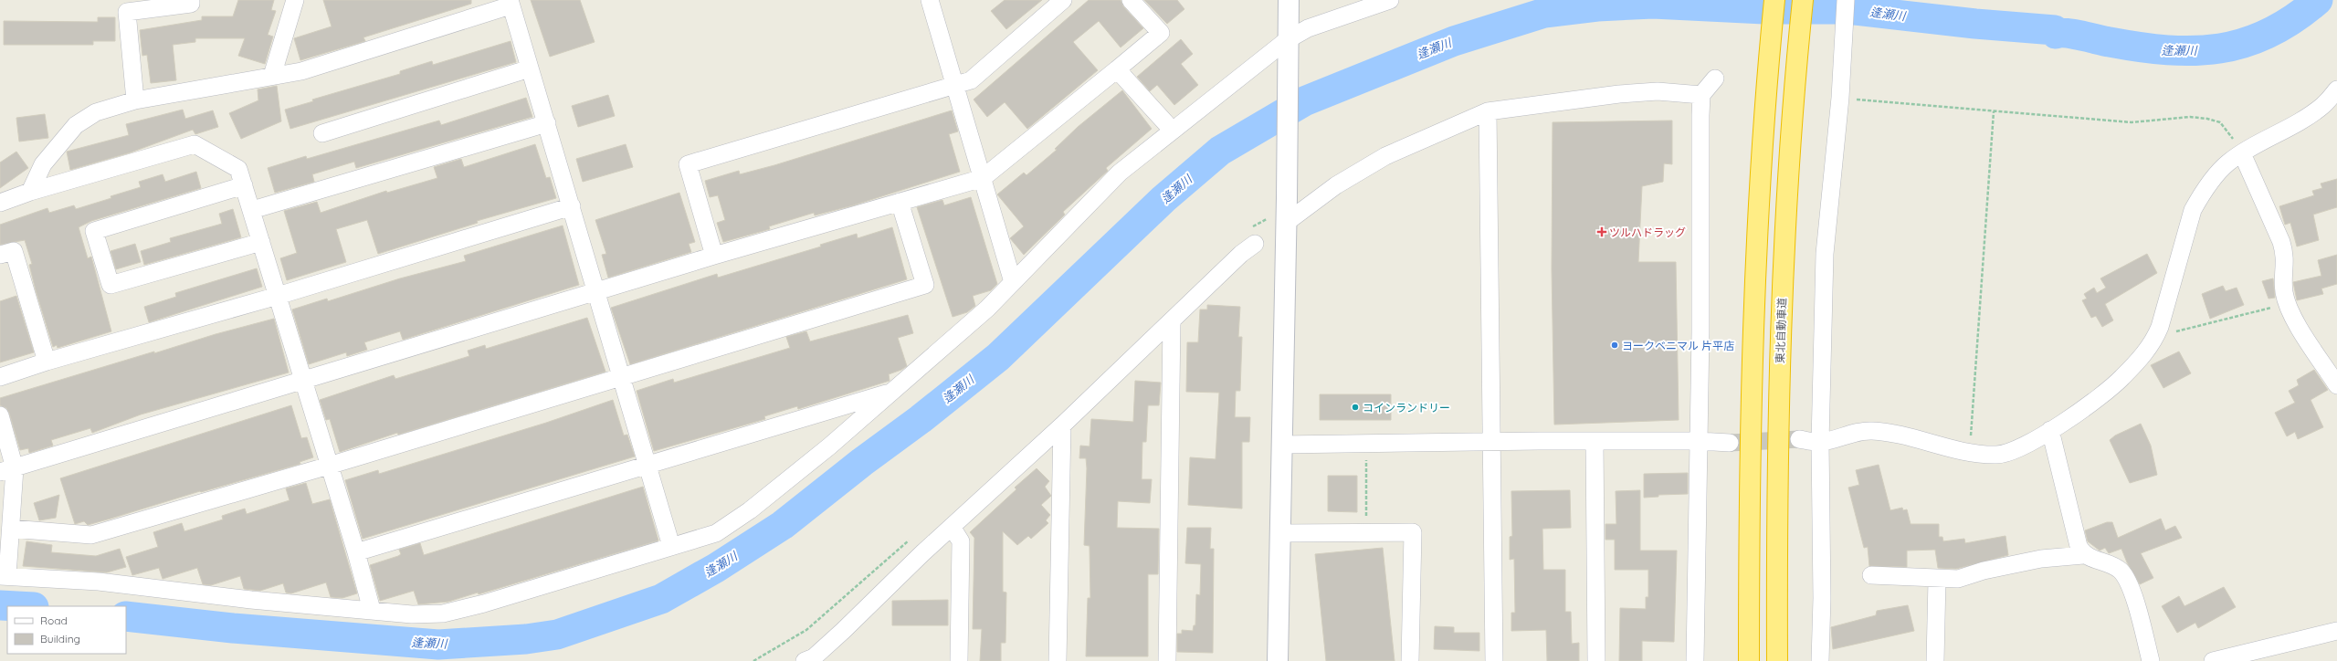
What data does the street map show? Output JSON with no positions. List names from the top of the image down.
{
  "streets": {
    "highway": ["東北自動車道"]
  },
  "water": ["逢瀬川"],
  "places": {
    "health": ["ツルハドラッグ"],
    "other": ["ヨークベニマル 片平店", "コインランドリー"]
  },
  "legend": ["Road", "Building"]
}
